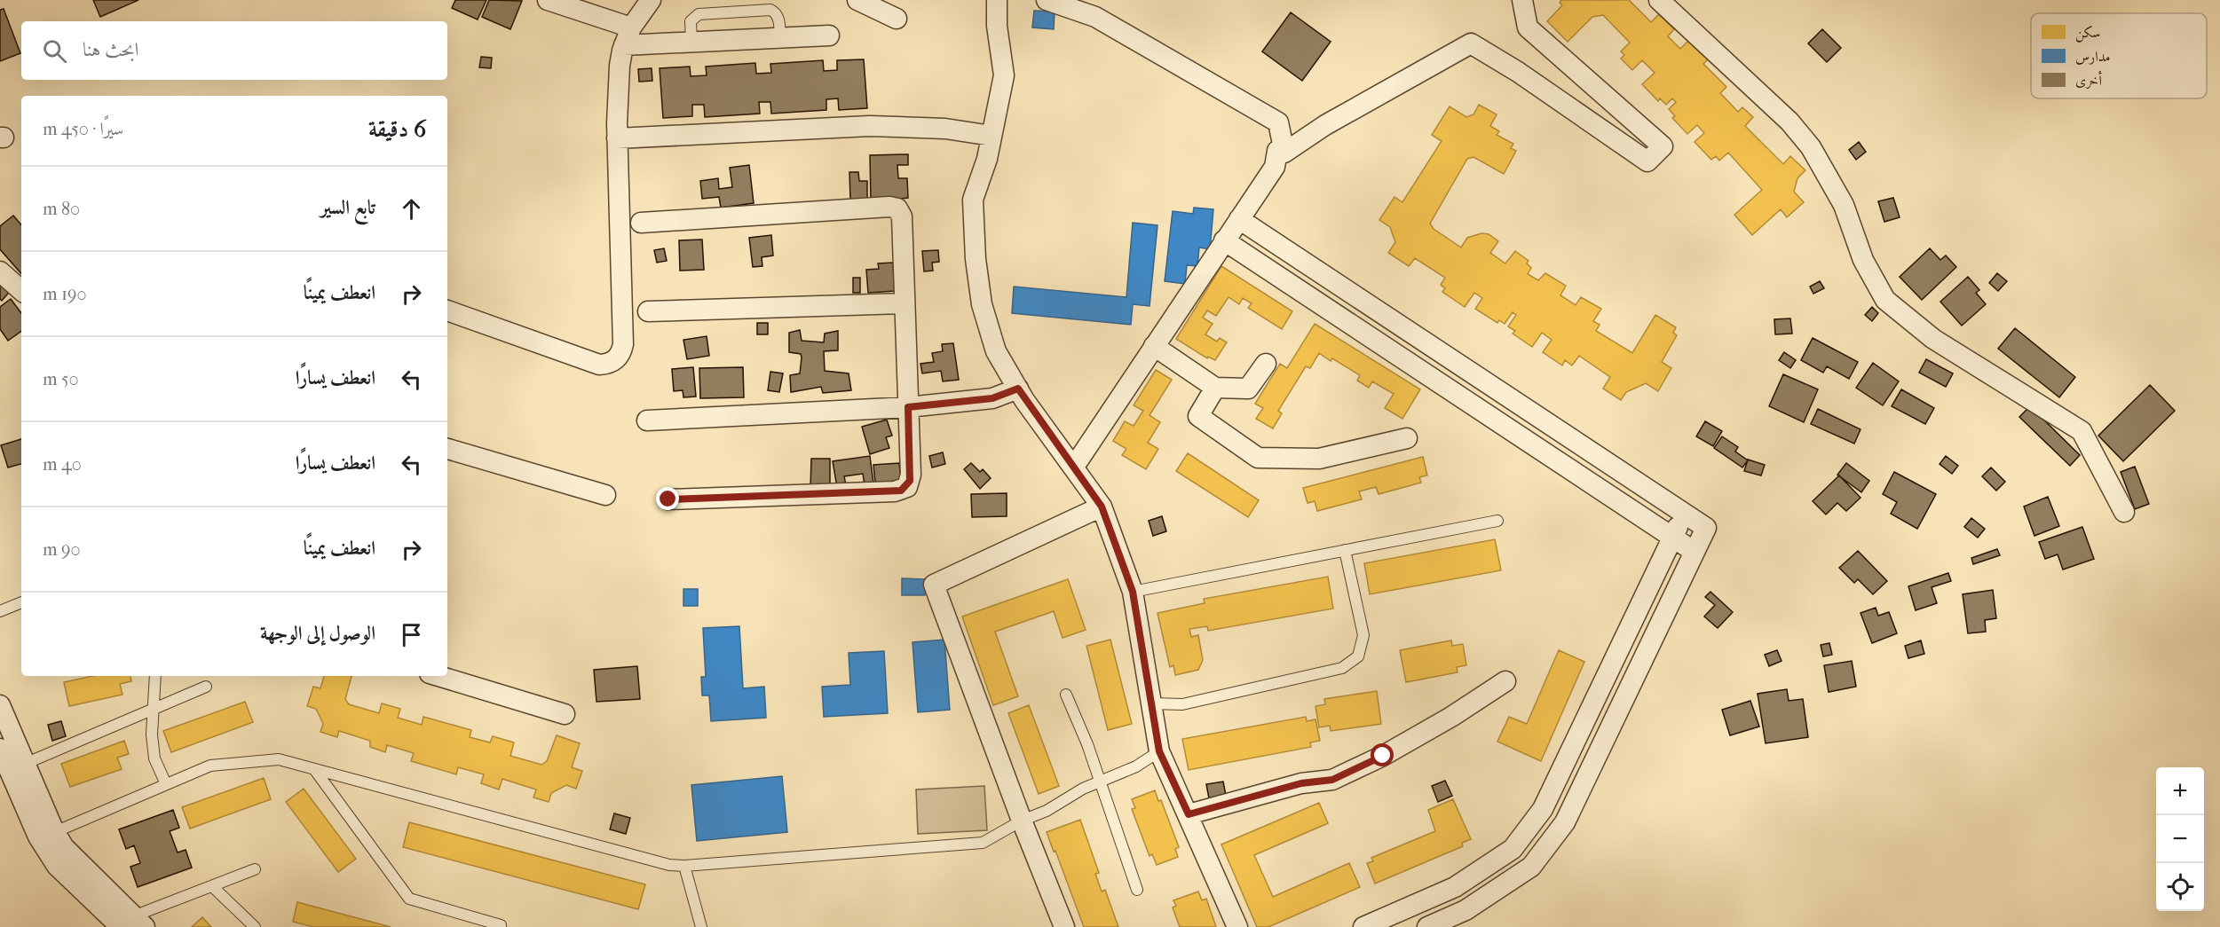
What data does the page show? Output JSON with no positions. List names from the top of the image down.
{
  "legend": ["سكن", "مدارس", "أخرى"],
  "page": {
    "search": "ابحث هنا",
    "heading": ["6 دقيقة", "سيرًا · 450 m"],
    "list": [
      ["تابع السير", "80 m"],
      ["انعطف يمينًا", "190 m"],
      ["انعطف يسارًا", "50 m"],
      ["انعطف يسارًا", "40 m"],
      ["انعطف يمينًا", "90 m"],
      "الوصول إلى الوجهة"
    ],
    "map_buttons": ["+", "−"]
  }
}
